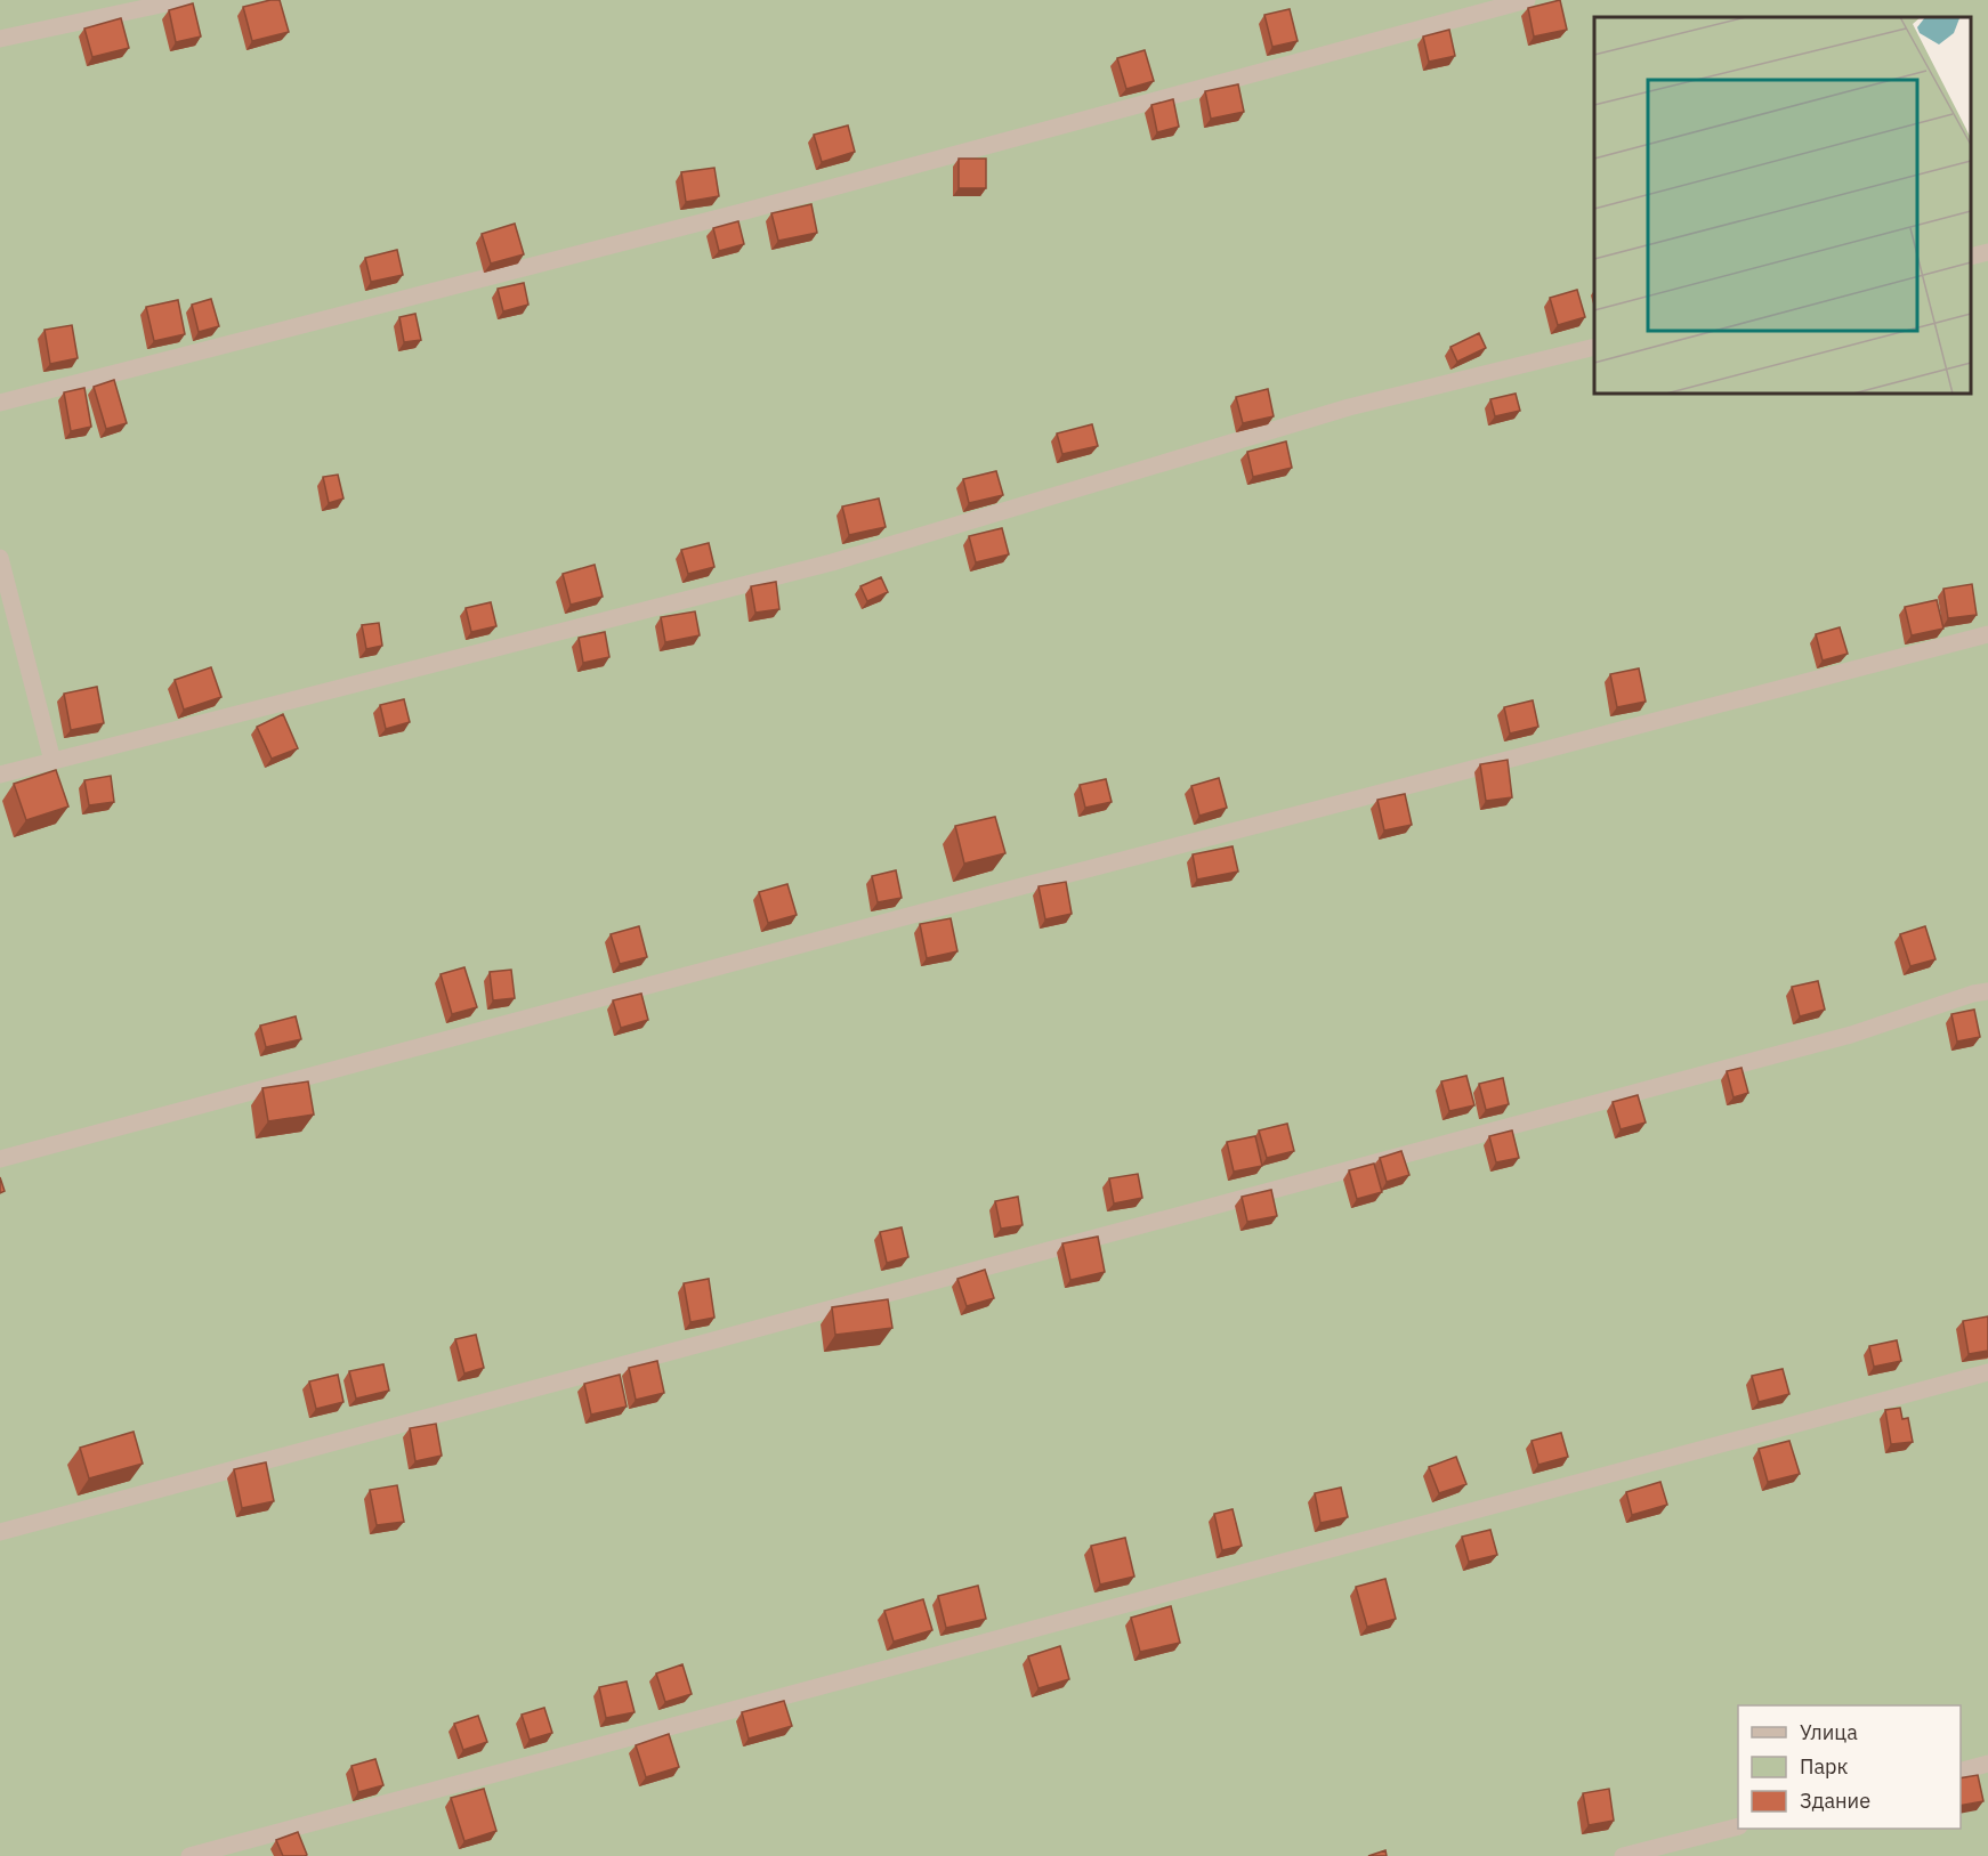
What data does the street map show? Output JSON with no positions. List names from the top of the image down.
{
  "legend": ["Улица", "Парк", "Здание"]
}
